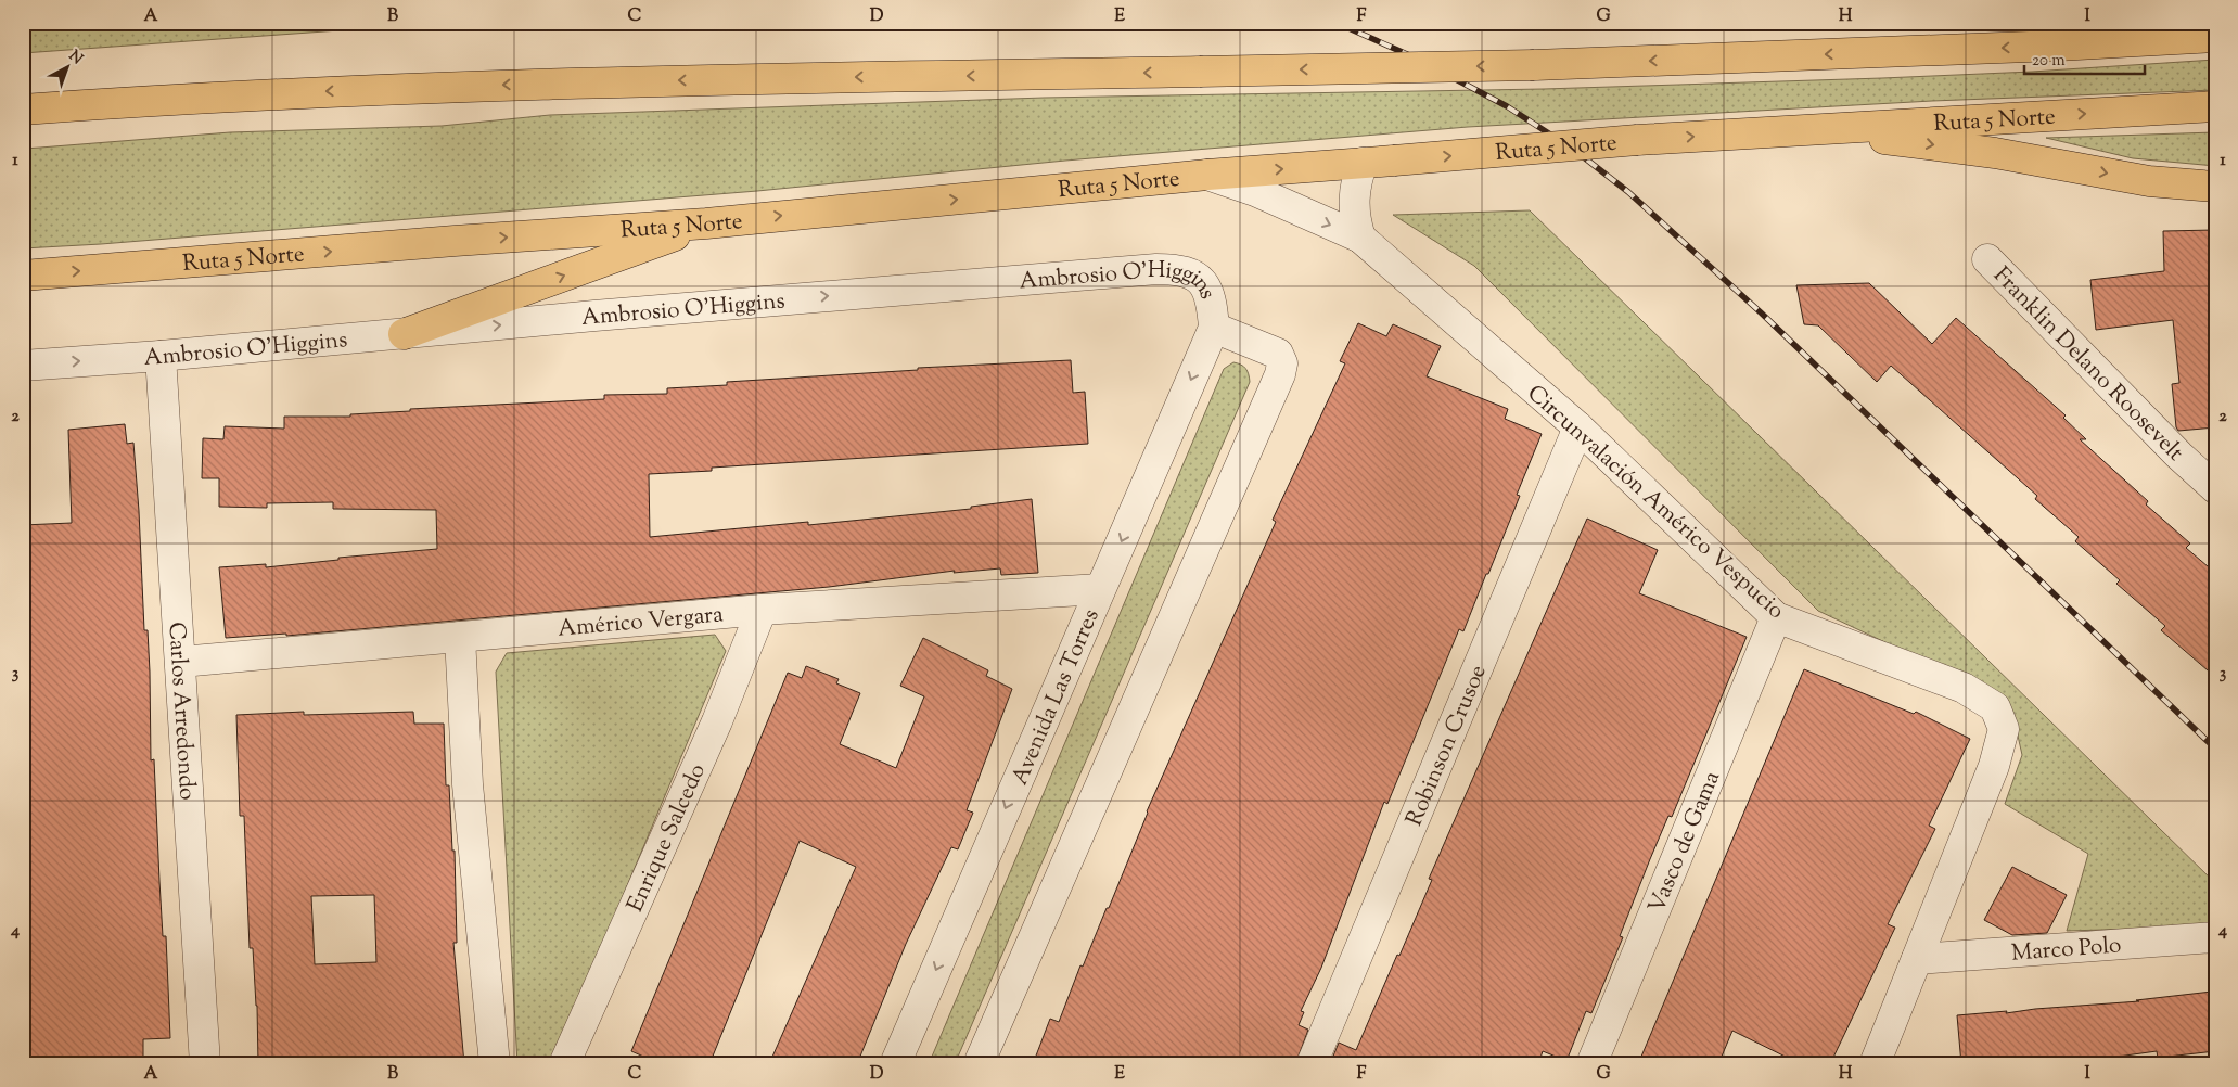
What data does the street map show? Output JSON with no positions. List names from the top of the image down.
{
  "streets": {
    "highway": ["Ruta 5 Norte"],
    "street": [
      "Ambrosio O'Higgins",
      "Franklin Delano Roosevelt",
      "Circunvalación Américo Vespucio",
      "Américo Vergara",
      "Avenida Las Torres",
      "Carlos Arredondo",
      "Robinson Crusoe",
      "Enrique Salcedo",
      "Vasco de Gama",
      "Marco Polo"
    ]
  },
  "crossings": [
    ["Ruta 5 Norte", "Circunvalación Américo Vespucio"],
    ["Ambrosio O'Higgins", "Avenida Las Torres"],
    ["Ambrosio O'Higgins", "Carlos Arredondo"],
    ["Circunvalación Américo Vespucio", "Robinson Crusoe"],
    ["Circunvalación Américo Vespucio", "Vasco de Gama"],
    ["Circunvalación Américo Vespucio", "Marco Polo"],
    ["Américo Vergara", "Avenida Las Torres"],
    ["Américo Vergara", "Carlos Arredondo"],
    ["Américo Vergara", "Enrique Salcedo"]
  ],
  "one_way": ["Ambrosio O'Higgins", "Avenida Las Torres"],
  "scale_bar": "20 m",
  "north": "top right",
  "grid": {
    "columns": [
      "A",
      "B",
      "C",
      "D",
      "E",
      "F",
      "G",
      "H",
      "I"
    ],
    "rows": [
      "1",
      "2",
      "3",
      "4"
    ]
  }
}
